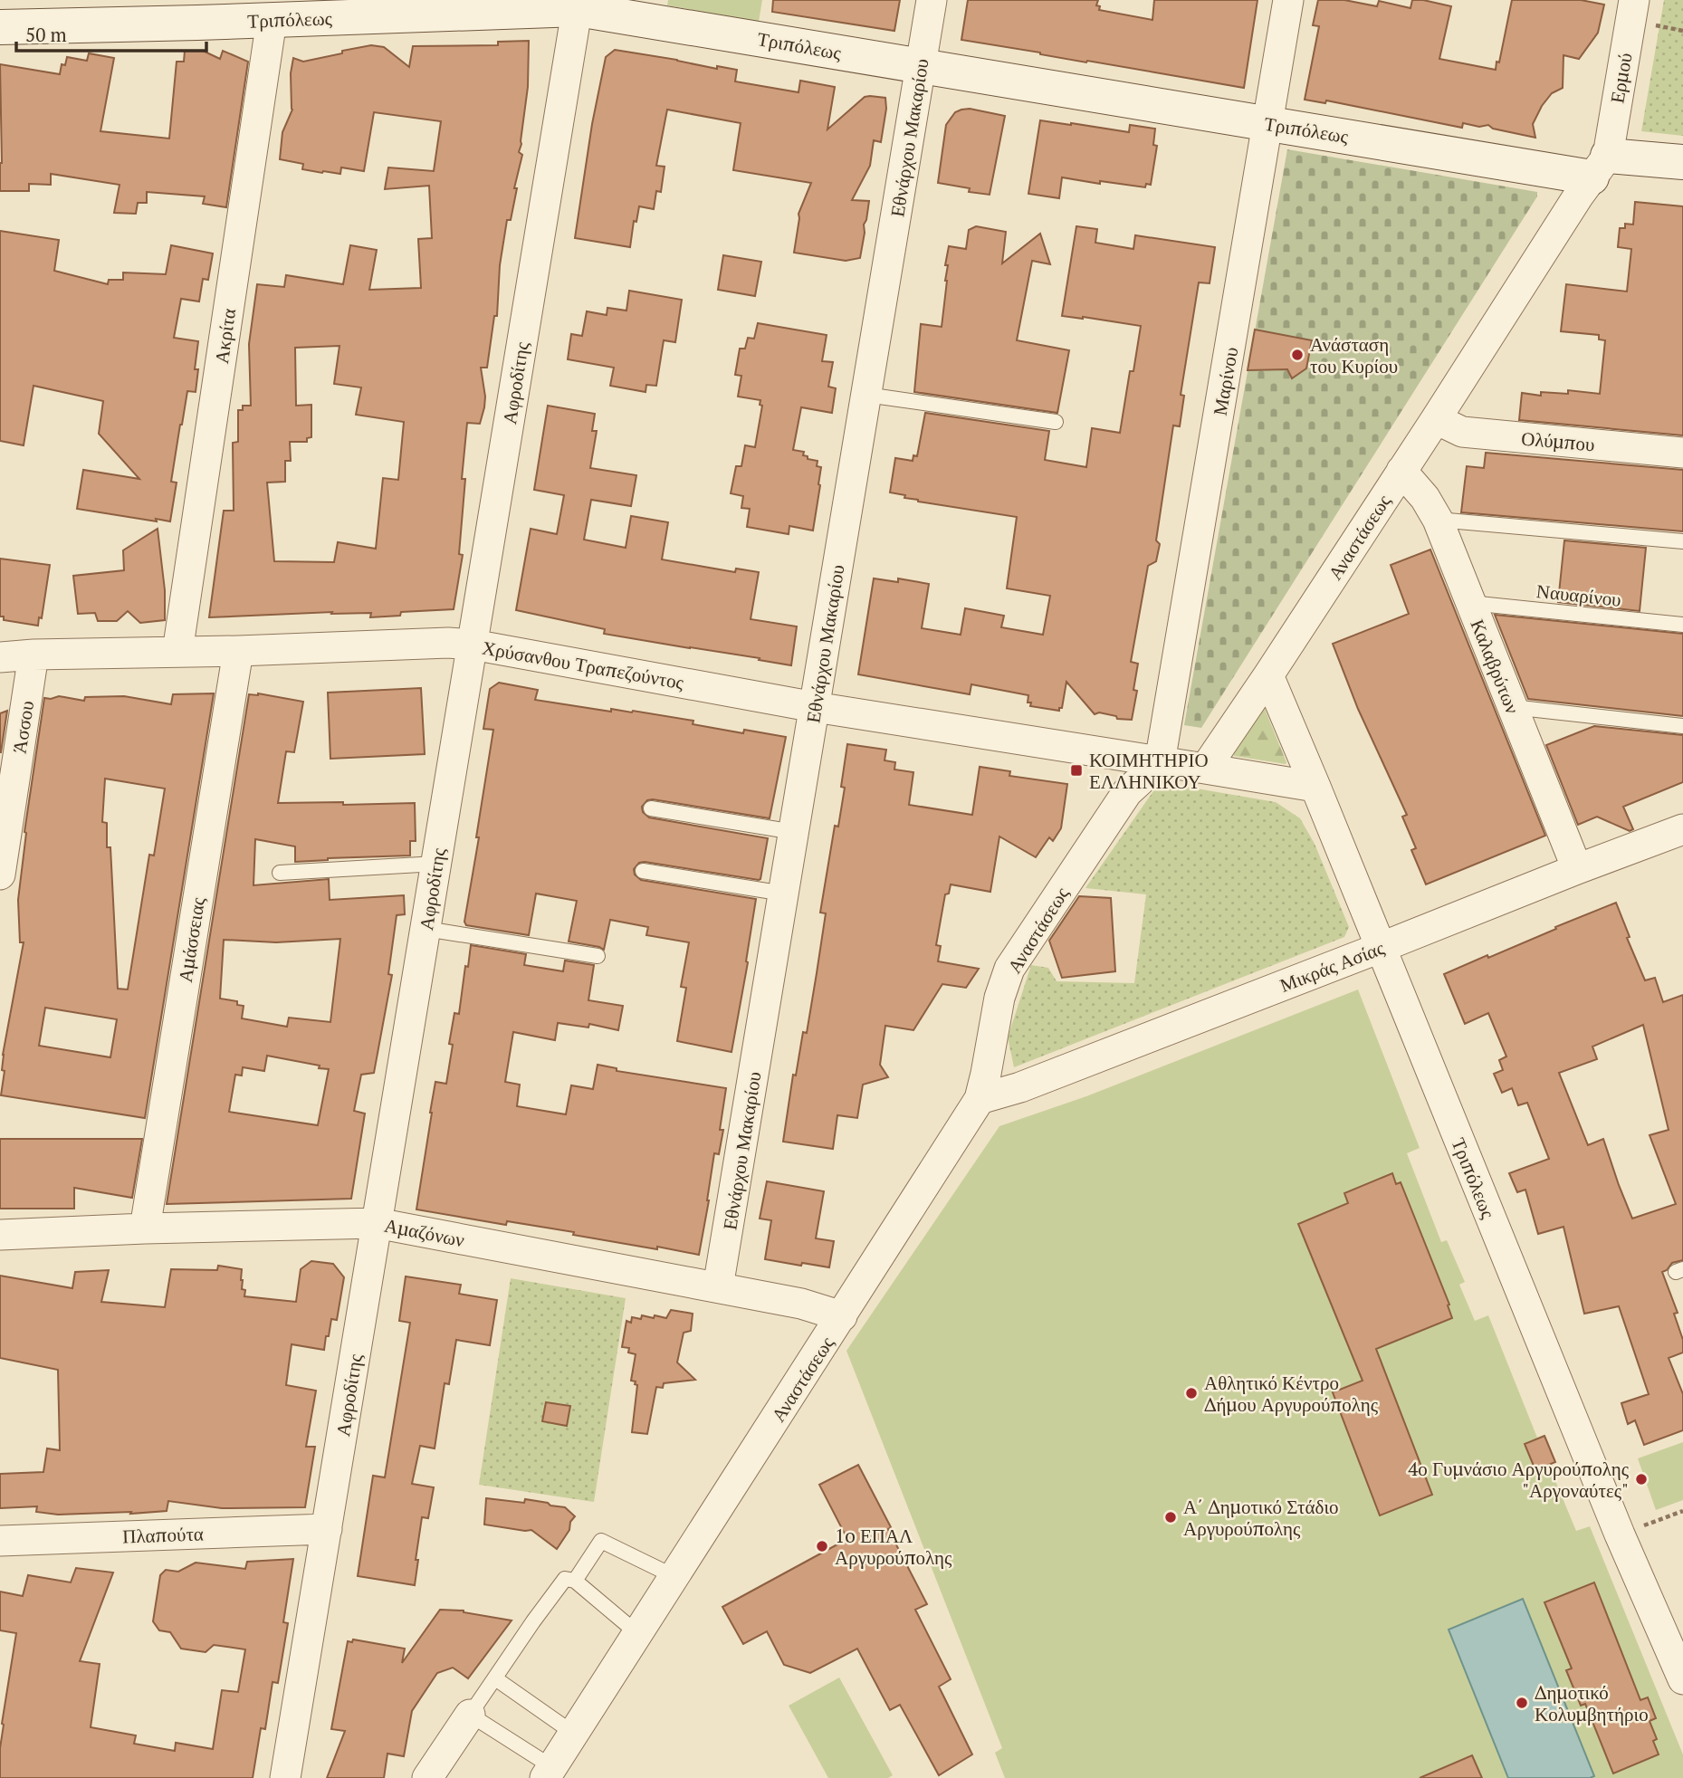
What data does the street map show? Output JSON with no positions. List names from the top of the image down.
{
  "streets": {
    "street": [
      "Τριπόλεως",
      "Ερμού",
      "Εθνάρχου Μακαρίου",
      "Ακρίτα",
      "Μαρίνου",
      "Αφροδίτης",
      "Ολύμπου",
      "Αναστάσεως",
      "Χρύσανθου Τραπεζούντος",
      "Καλαβρύτων",
      "Άσσου",
      "Αμάσσειας",
      "Μικράς Ασίας",
      "Αμαζόνων",
      "Πλαπούτα"
    ],
    "lane": ["Ναυαρίνου"]
  },
  "crossings": [
    ["Τριπόλεως", "Ερμού"],
    ["Τριπόλεως", "Εθνάρχου Μακαρίου"],
    ["Τριπόλεως", "Ακρίτα"],
    ["Τριπόλεως", "Μαρίνου"],
    ["Τριπόλεως", "Αφροδίτης"],
    ["Τριπόλεως", "Αναστάσεως"],
    ["Τριπόλεως", "Μικράς Ασίας"],
    ["Ερμού", "Αναστάσεως"],
    ["Εθνάρχου Μακαρίου", "Χρύσανθου Τραπεζούντος"],
    ["Εθνάρχου Μακαρίου", "Αμαζόνων"],
    ["Ακρίτα", "Χρύσανθου Τραπεζούντος"],
    ["Μαρίνου", "Αναστάσεως"],
    ["Μαρίνου", "Χρύσανθου Τραπεζούντος"],
    ["Αφροδίτης", "Χρύσανθου Τραπεζούντος"],
    ["Αφροδίτης", "Αμαζόνων"],
    ["Αφροδίτης", "Πλαπούτα"],
    ["Ολύμπου", "Αναστάσεως"],
    ["Αναστάσεως", "Χρύσανθου Τραπεζούντος"],
    ["Αναστάσεως", "Καλαβρύτων"],
    ["Αναστάσεως", "Μικράς Ασίας"],
    ["Αναστάσεως", "Αμαζόνων"],
    ["Ναυαρίνου", "Καλαβρύτων"],
    ["Χρύσανθου Τραπεζούντος", "Άσσου"],
    ["Χρύσανθου Τραπεζούντος", "Αμάσσειας"],
    ["Καλαβρύτων", "Μικράς Ασίας"],
    ["Αμάσσειας", "Αμαζόνων"]
  ],
  "places": {
    "other": [
      "Ανάσταση του Κυρίου",
      "Αθλητικό Κέντρο Δήμου Αργυρούπολης",
      "4ο Γυμνάσιο Αργυρούπολης \"Αργοναύτες\"",
      "Α΄ Δημοτικό Στάδιο Αργυρούπολης",
      "1o ΕΠΑΛ Αργυρούπολης",
      "Δημοτικό Κολυμβητήριο"
    ],
    "transit": ["ΚΟΙΜΗΤΗΡΙΟ ΕΛΛΗΝΙΚΟΥ"]
  },
  "scale_bar": "50 m"
}
